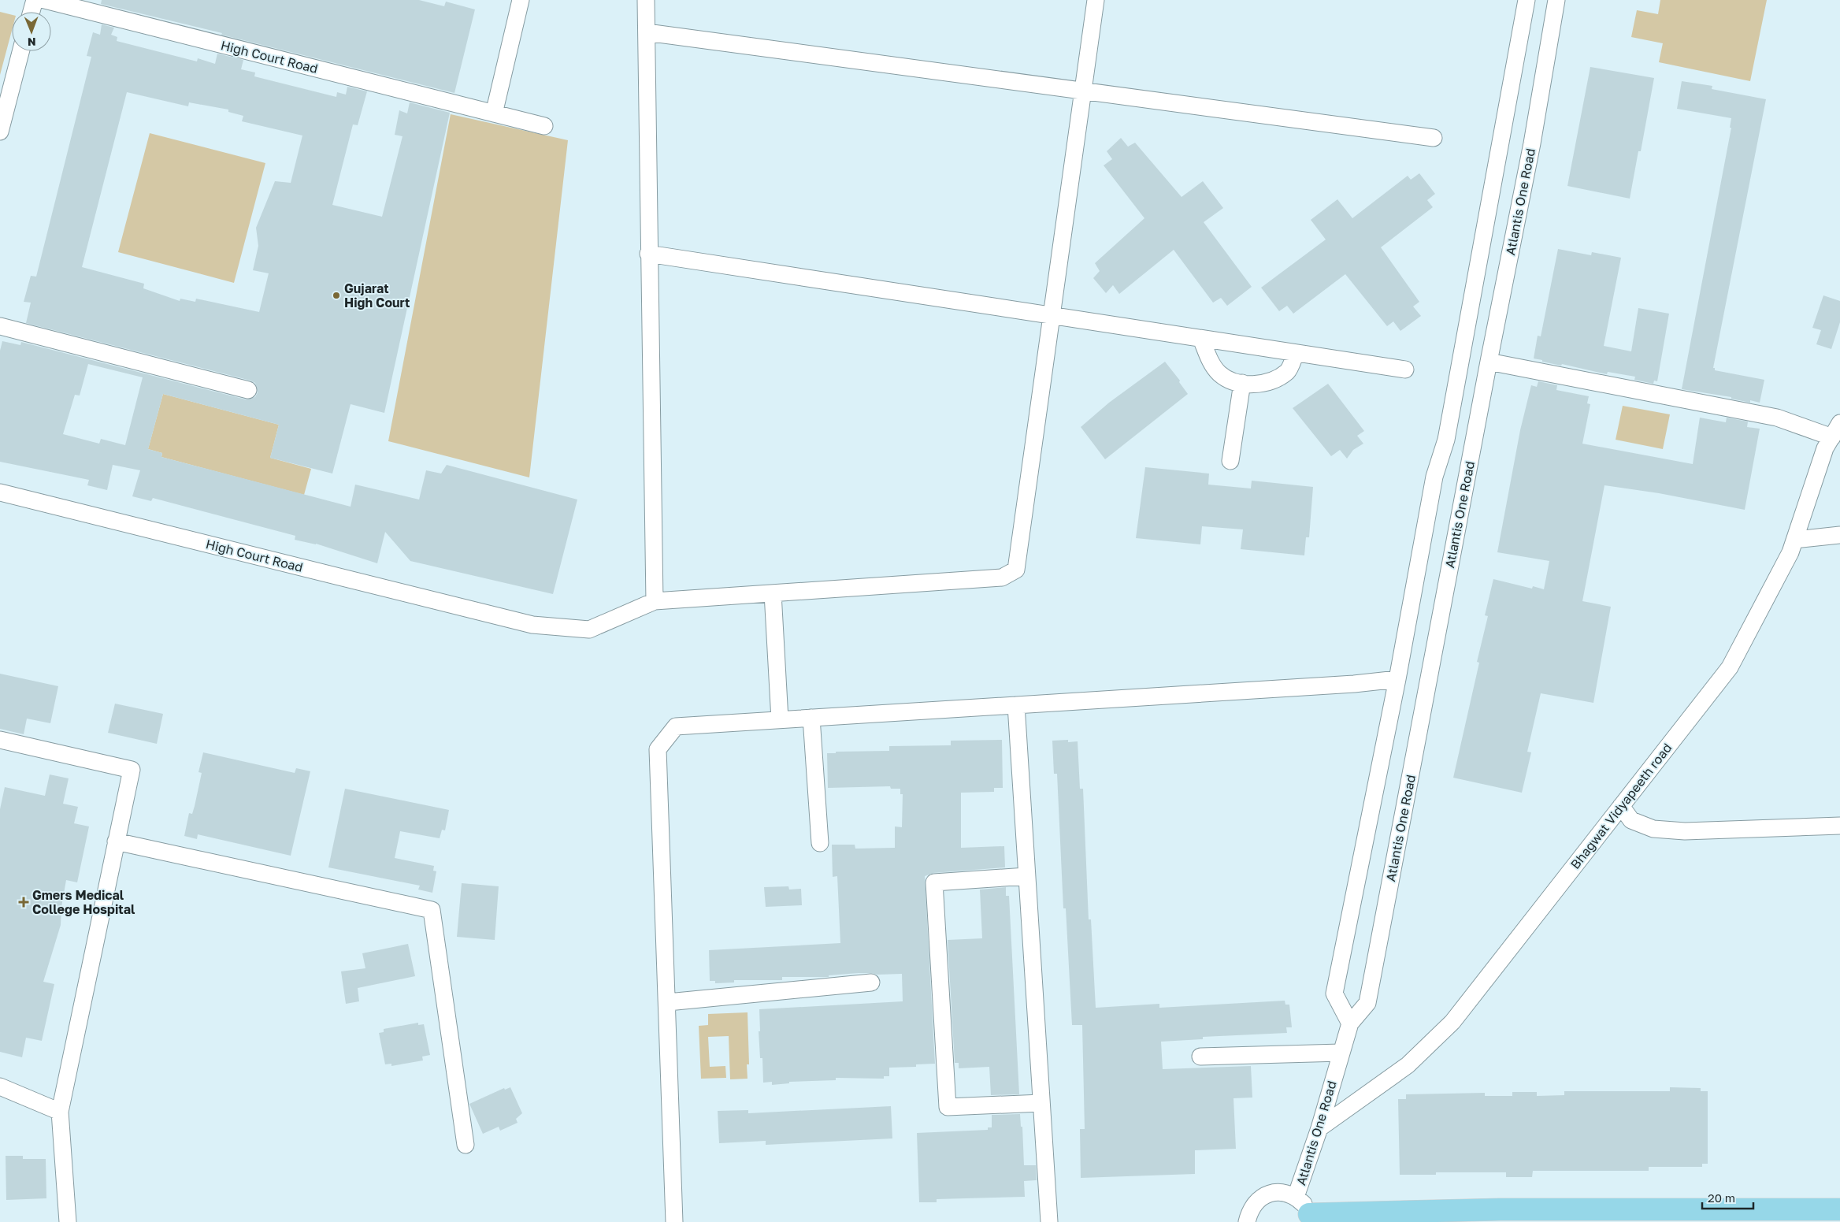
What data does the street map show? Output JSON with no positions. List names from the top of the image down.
{
  "streets": {
    "street": ["High Court Road", "Atlantis One Road", "Bhagwat Vidyapeeth road"]
  },
  "crossings": [
    ["Atlantis One Road", "Bhagwat Vidyapeeth road"]
  ],
  "places": {
    "other": ["Gujarat High Court"],
    "health": ["Gmers Medical College Hospital"]
  },
  "scale_bar": "20 m",
  "north": "bottom"
}
